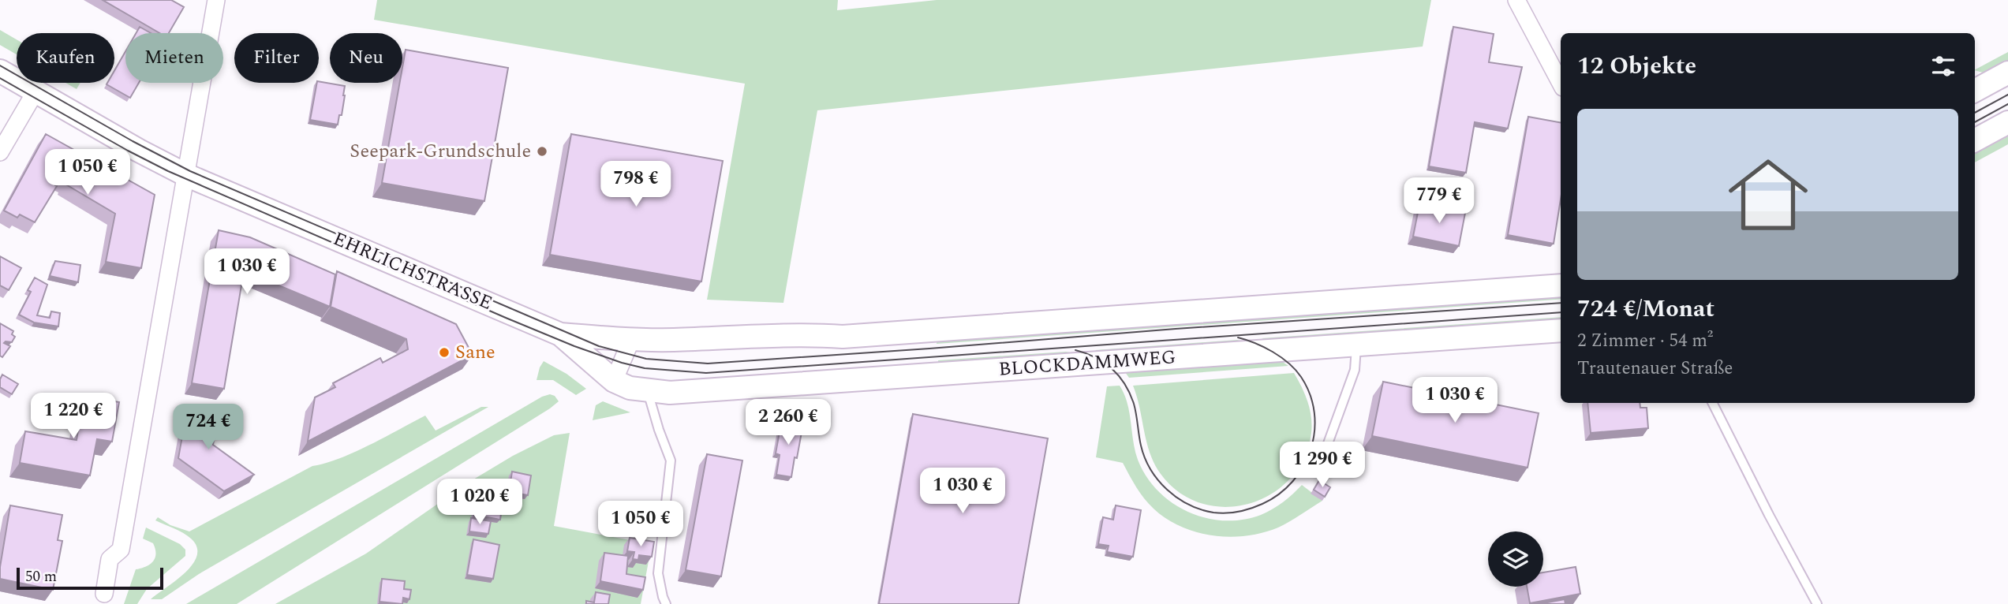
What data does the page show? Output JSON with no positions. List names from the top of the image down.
{
  "streets": {
    "street": ["EHRLICHSTRASSE", "BLOCKDAMMWEG"]
  },
  "crossings": [
    ["EHRLICHSTRASSE", "BLOCKDAMMWEG"]
  ],
  "places": ["Seepark-Grundschule", "Sane"],
  "scale_bar": "50 m",
  "page": {
    "chip": [
      "Kaufen",
      "Mieten",
      "Filter",
      "Neu"
    ],
    "heading": "12 Objekte",
    "list": [
      {
        "name": "724 €/Monat",
        "note": "2 Zimmer · 54 m² · Trautenauer Straße"
      }
    ],
    "price": [
      "1 050 €",
      "798 €",
      "779 €",
      "1 030 €",
      "1 030 €",
      "1 220 €",
      "2 260 €",
      "724 €",
      "1 290 €",
      "1 030 €",
      "1 020 €",
      "1 050 €"
    ],
    "scale": "50 m"
  }
}
